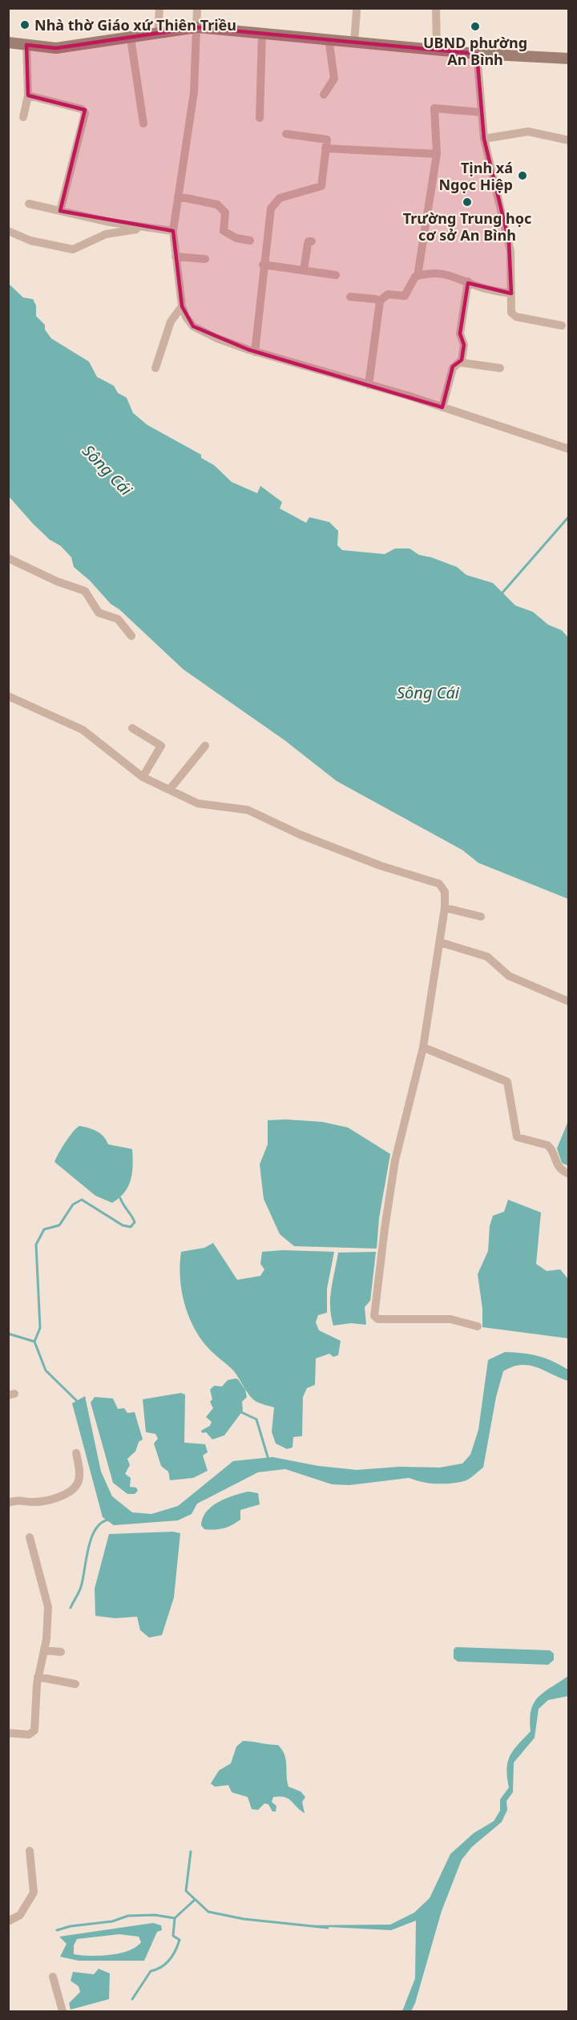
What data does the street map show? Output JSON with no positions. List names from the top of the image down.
{
  "water": ["Sông Cái"],
  "places": [
    "Nhà thờ Giáo xứ Thiên Triều",
    "UBND phường An Bình",
    "Tịnh xá Ngọc Hiệp",
    "Trường Trung học cơ sở An Bình"
  ]
}
